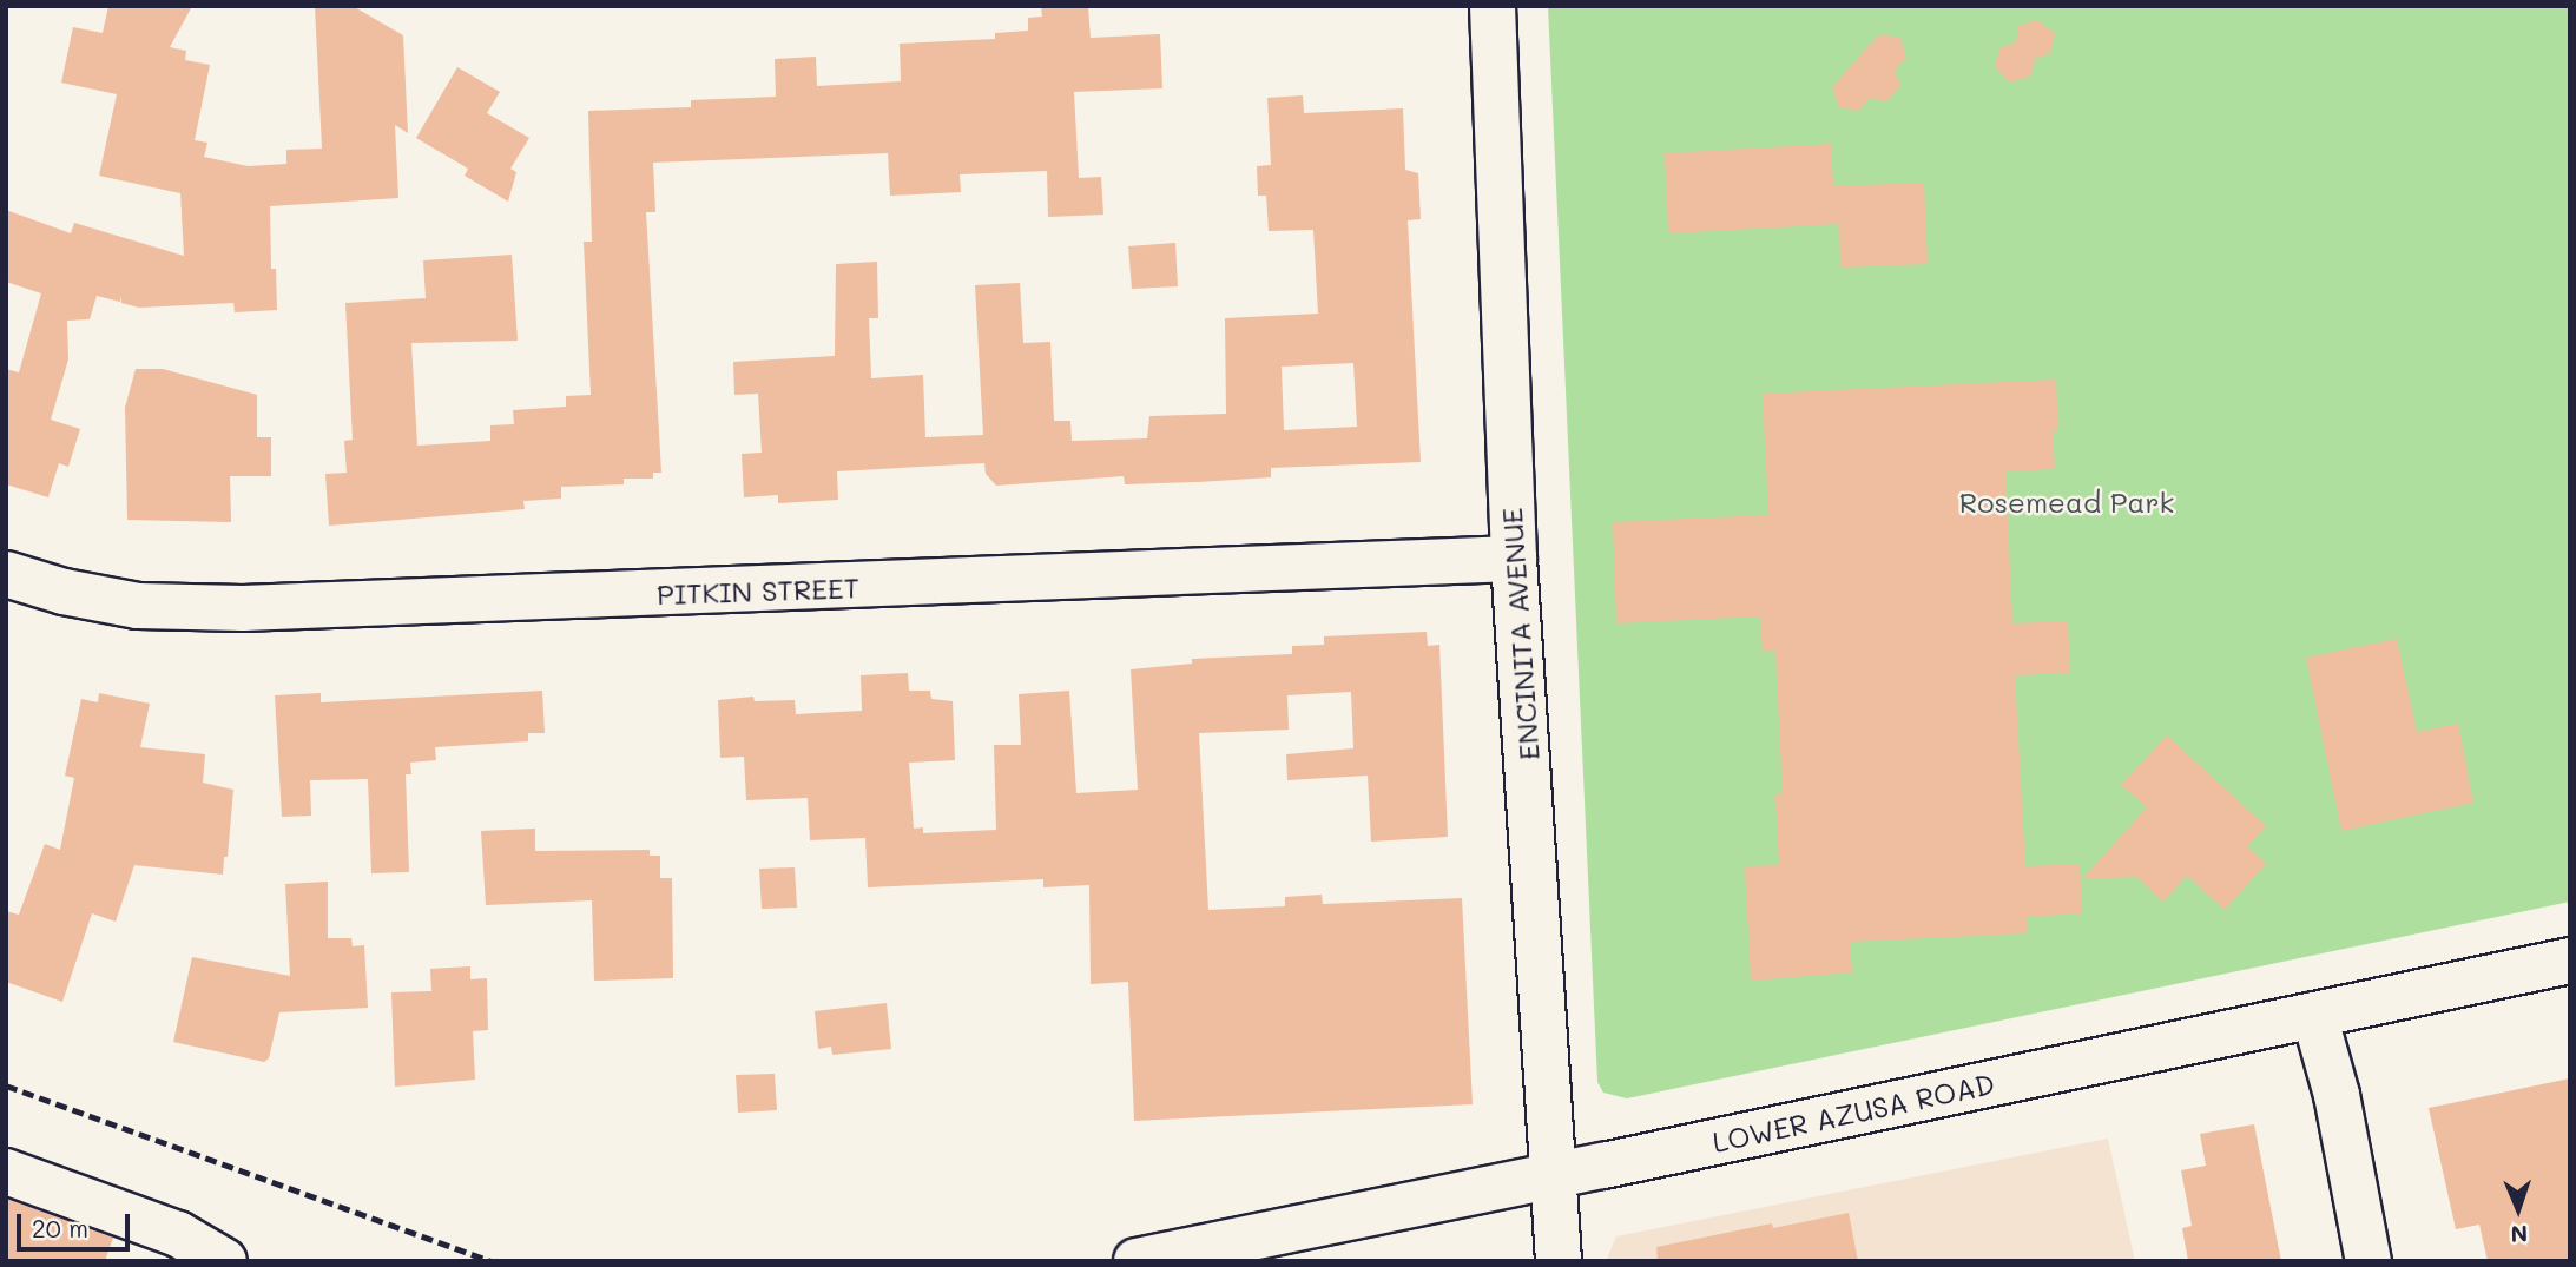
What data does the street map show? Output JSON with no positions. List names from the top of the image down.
{
  "streets": {
    "street": ["PITKIN STREET", "ENCINITA AVENUE", "LOWER AZUSA ROAD"]
  },
  "crossings": [
    ["PITKIN STREET", "ENCINITA AVENUE"],
    ["ENCINITA AVENUE", "LOWER AZUSA ROAD"]
  ],
  "parks": ["Rosemead Park"],
  "scale_bar": "20 m",
  "north": "bottom"
}
